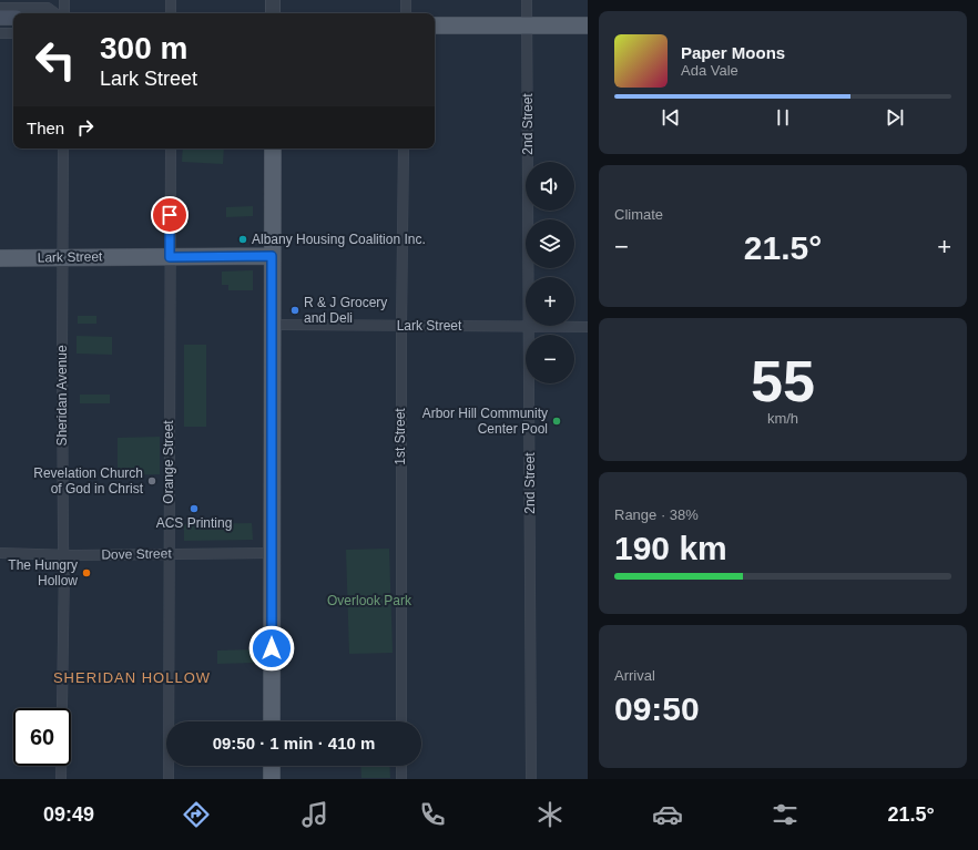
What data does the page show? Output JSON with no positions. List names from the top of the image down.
{
  "streets": {
    "main road": ["Lark Street"],
    "street": [
      "2nd Street",
      "Sheridan Avenue",
      "1st Street",
      "Orange Street",
      "Dove Street"
    ]
  },
  "crossings": [
    ["2nd Street", "Lark Street"],
    ["Lark Street", "Sheridan Avenue"],
    ["Lark Street", "1st Street"],
    ["Lark Street", "Orange Street"],
    ["Sheridan Avenue", "Dove Street"],
    ["Orange Street", "Dove Street"]
  ],
  "districts": ["SHERIDAN HOLLOW"],
  "parks": ["Overlook Park"],
  "places": [
    "Albany Housing Coalition Inc.",
    "R & J Grocery and Deli",
    "Arbor Hill Community Center Pool",
    "Revelation Church of God in Christ",
    "ACS Printing",
    "The Hungry Hollow"
  ],
  "page": {
    "turn": ["300 m", "Lark Street"],
    "song": ["Paper Moons", "Ada Vale"],
    "then": "Then",
    "map_buttons": ["+", "−"],
    "tile": [
      "Climate",
      ["55", "km/h"],
      ["Range · 38%", "190 km"],
      ["Arrival", "09:50"]
    ],
    "heat": ["−", "21.5°", "+"],
    "limit": "60",
    "trip": "09:50 · 1 min · 410 m",
    "tabs": ["09:49", "21.5°"]
  }
}
